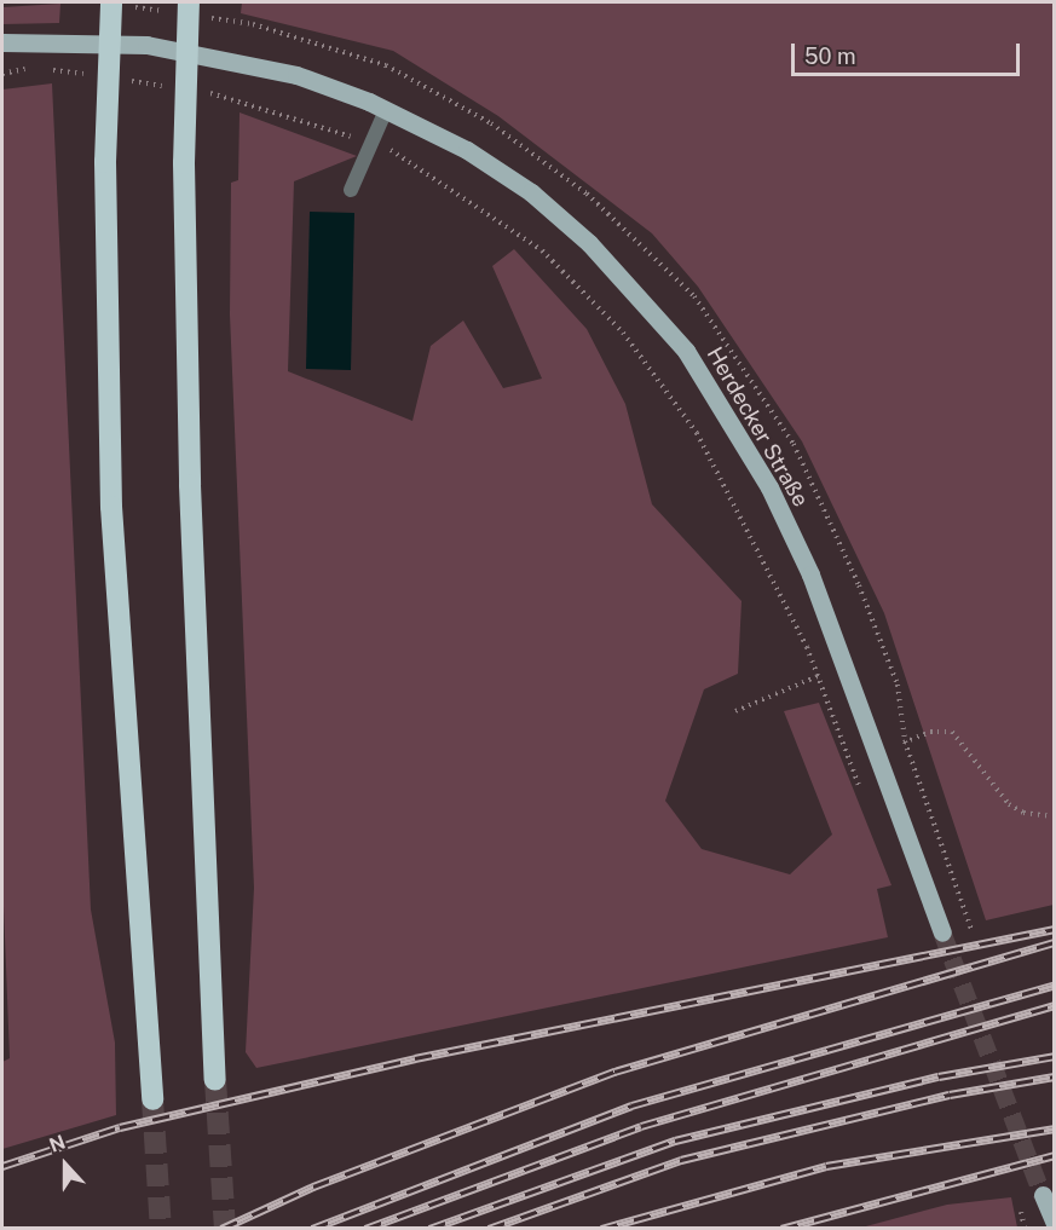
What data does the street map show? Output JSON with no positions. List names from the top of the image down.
{
  "streets": {
    "main road": ["Herdecker Straße"]
  },
  "scale_bar": "50 m",
  "north": "top"
}
